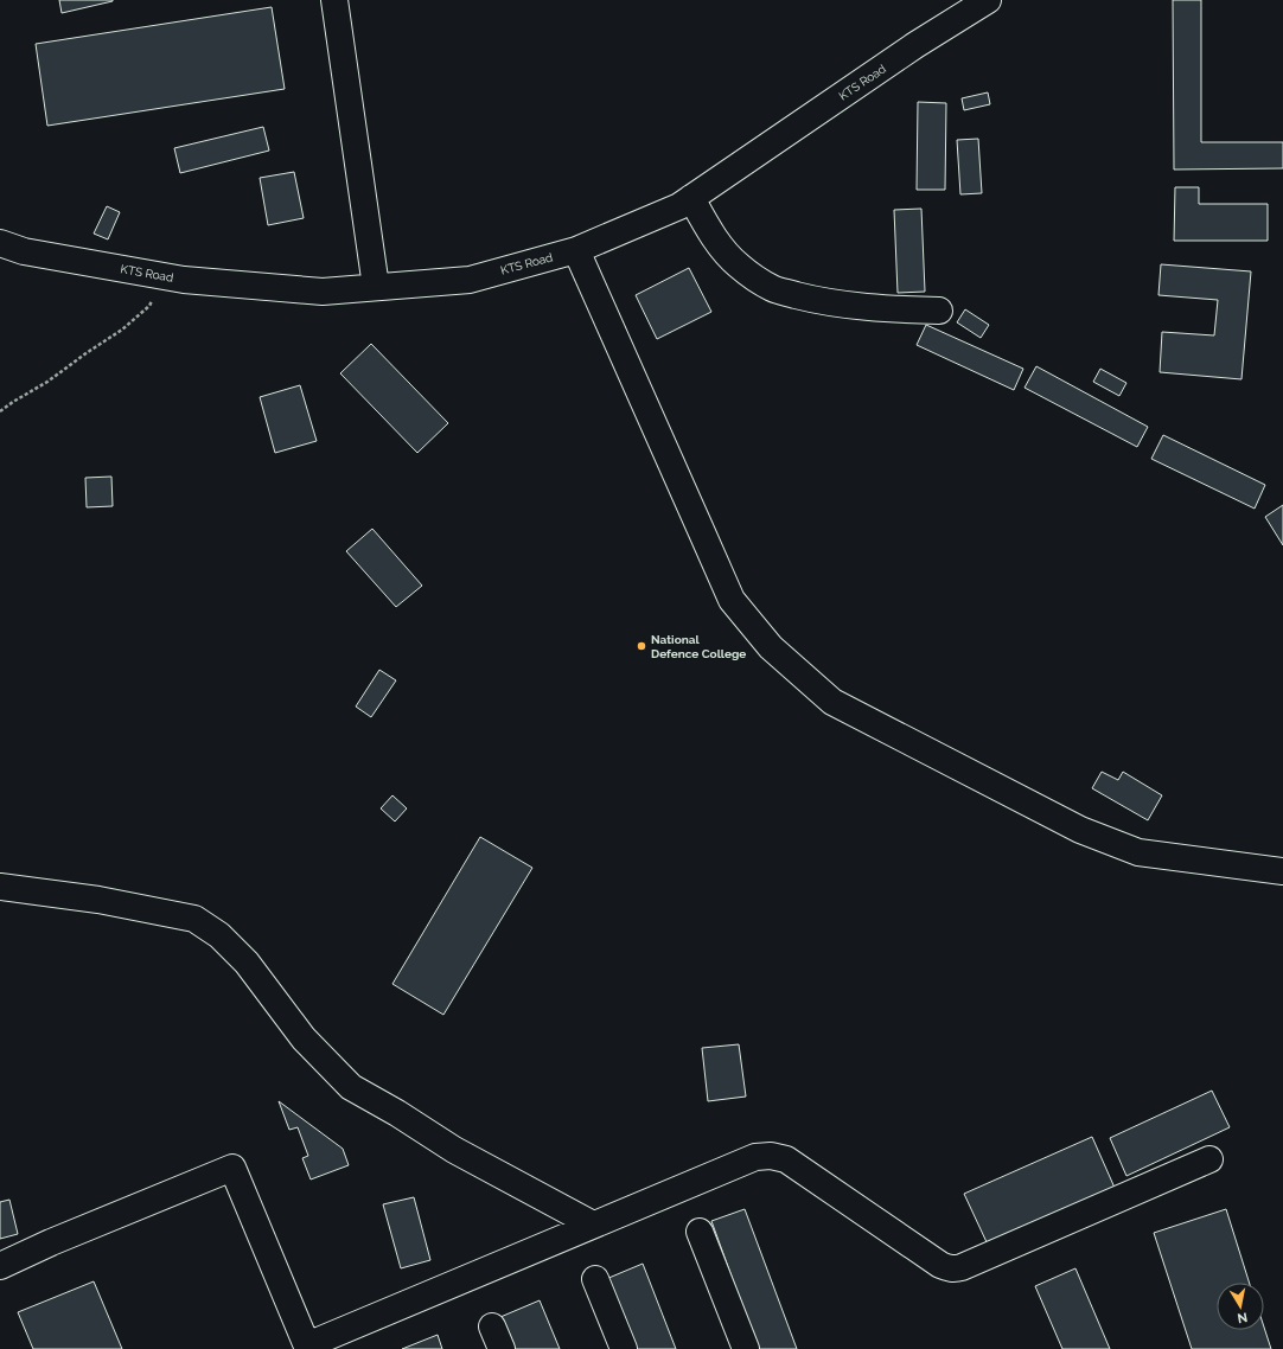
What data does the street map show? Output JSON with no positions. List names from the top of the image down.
{
  "streets": {
    "street": ["KTS Road"]
  },
  "places": ["National Defence College"],
  "north": "bottom"
}
